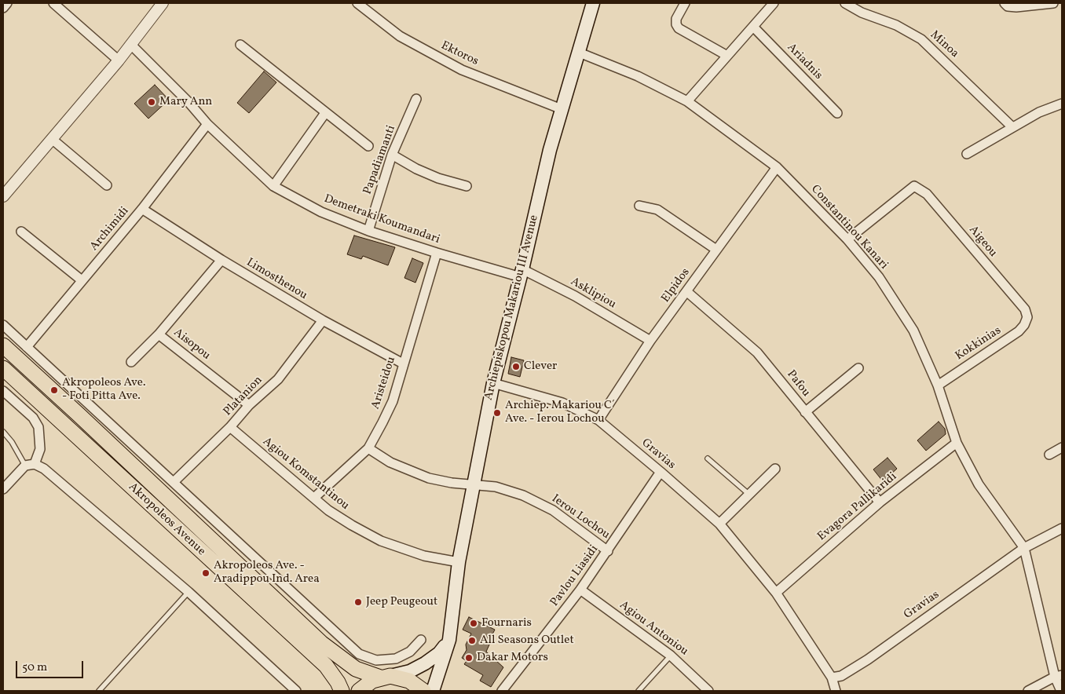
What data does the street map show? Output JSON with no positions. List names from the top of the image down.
{
  "streets": {
    "highway": ["Akropoleos Avenue"],
    "main road": ["Archiepiskopou Makariou III Avenue"],
    "street": [
      "Minoa",
      "Ektoros",
      "Ariadnis",
      "Papadiamanti",
      "Demetraki Koumandari",
      "Constantinou Kanari",
      "Archimidi",
      "Aigeou",
      "Limosthenou",
      "Elpidos",
      "Asklipiou",
      "Kokkinias",
      "Aisopou",
      "Aristeidou",
      "Pafou",
      "Platanion",
      "Gravias",
      "Agiou Komstantinou",
      "Evagora Pallikaridi",
      "Ierou Lochou",
      "Pavlou Liasidi",
      "Agiou Antoniou"
    ]
  },
  "crossings": [
    ["Ektoros", "Archiepiskopou Makariou III Avenue"],
    ["Papadiamanti", "Demetraki Koumandari"],
    ["Demetraki Koumandari", "Archimidi"],
    ["Demetraki Koumandari", "Asklipiou"],
    ["Demetraki Koumandari", "Archiepiskopou Makariou III Avenue"],
    ["Demetraki Koumandari", "Aristeidou"],
    ["Constantinou Kanari", "Aigeou"],
    ["Constantinou Kanari", "Elpidos"],
    ["Constantinou Kanari", "Archiepiskopou Makariou III Avenue"],
    ["Constantinou Kanari", "Kokkinias"],
    ["Constantinou Kanari", "Gravias"],
    ["Constantinou Kanari", "Evagora Pallikaridi"],
    ["Archimidi", "Limosthenou"],
    ["Aigeou", "Kokkinias"],
    ["Limosthenou", "Aisopou"],
    ["Limosthenou", "Aristeidou"],
    ["Limosthenou", "Platanion"],
    ["Elpidos", "Asklipiou"],
    ["Elpidos", "Pafou"],
    ["Elpidos", "Gravias"],
    ["Asklipiou", "Archiepiskopou Makariou III Avenue"],
    ["Archiepiskopou Makariou III Avenue", "Gravias"],
    ["Archiepiskopou Makariou III Avenue", "Agiou Komstantinou"],
    ["Archiepiskopou Makariou III Avenue", "Ierou Lochou"],
    ["Aisopou", "Platanion"],
    ["Aristeidou", "Agiou Komstantinou"],
    ["Aristeidou", "Ierou Lochou"],
    ["Pafou", "Evagora Pallikaridi"],
    ["Platanion", "Agiou Komstantinou"],
    ["Gravias", "Evagora Pallikaridi"],
    ["Gravias", "Pavlou Liasidi"],
    ["Ierou Lochou", "Pavlou Liasidi"],
    ["Pavlou Liasidi", "Agiou Antoniou"]
  ],
  "places": [
    "Mary Ann",
    "Clever",
    "Akropoleos Ave. - Foti Pitta Ave.",
    "Archiep. Makariou C´ Ave. - Ierou Lochou",
    "Akropoleos Ave. - Aradippou Ind. Area",
    "Jeep Peugeout",
    "Fournaris",
    "All Seasons Outlet",
    "Dakar Motors"
  ],
  "scale_bar": "50 m"
}
